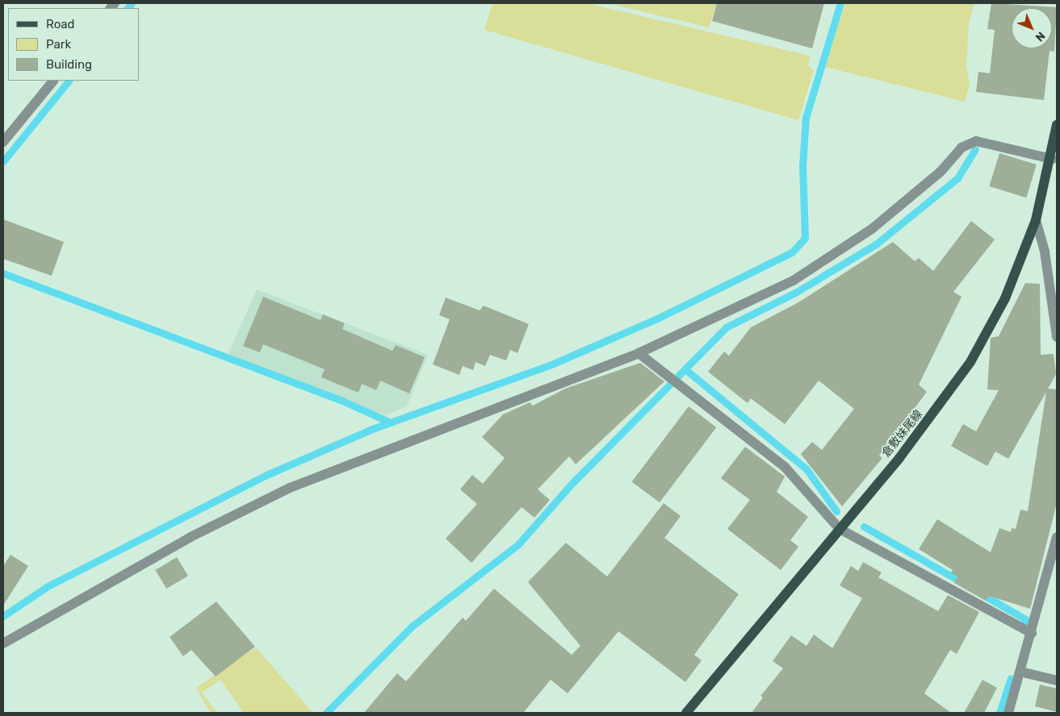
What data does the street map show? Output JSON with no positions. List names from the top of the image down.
{
  "streets": {
    "main road": ["倉敷妹尾線"]
  },
  "legend": ["Road", "Park", "Building"],
  "north": "bottom right"
}
